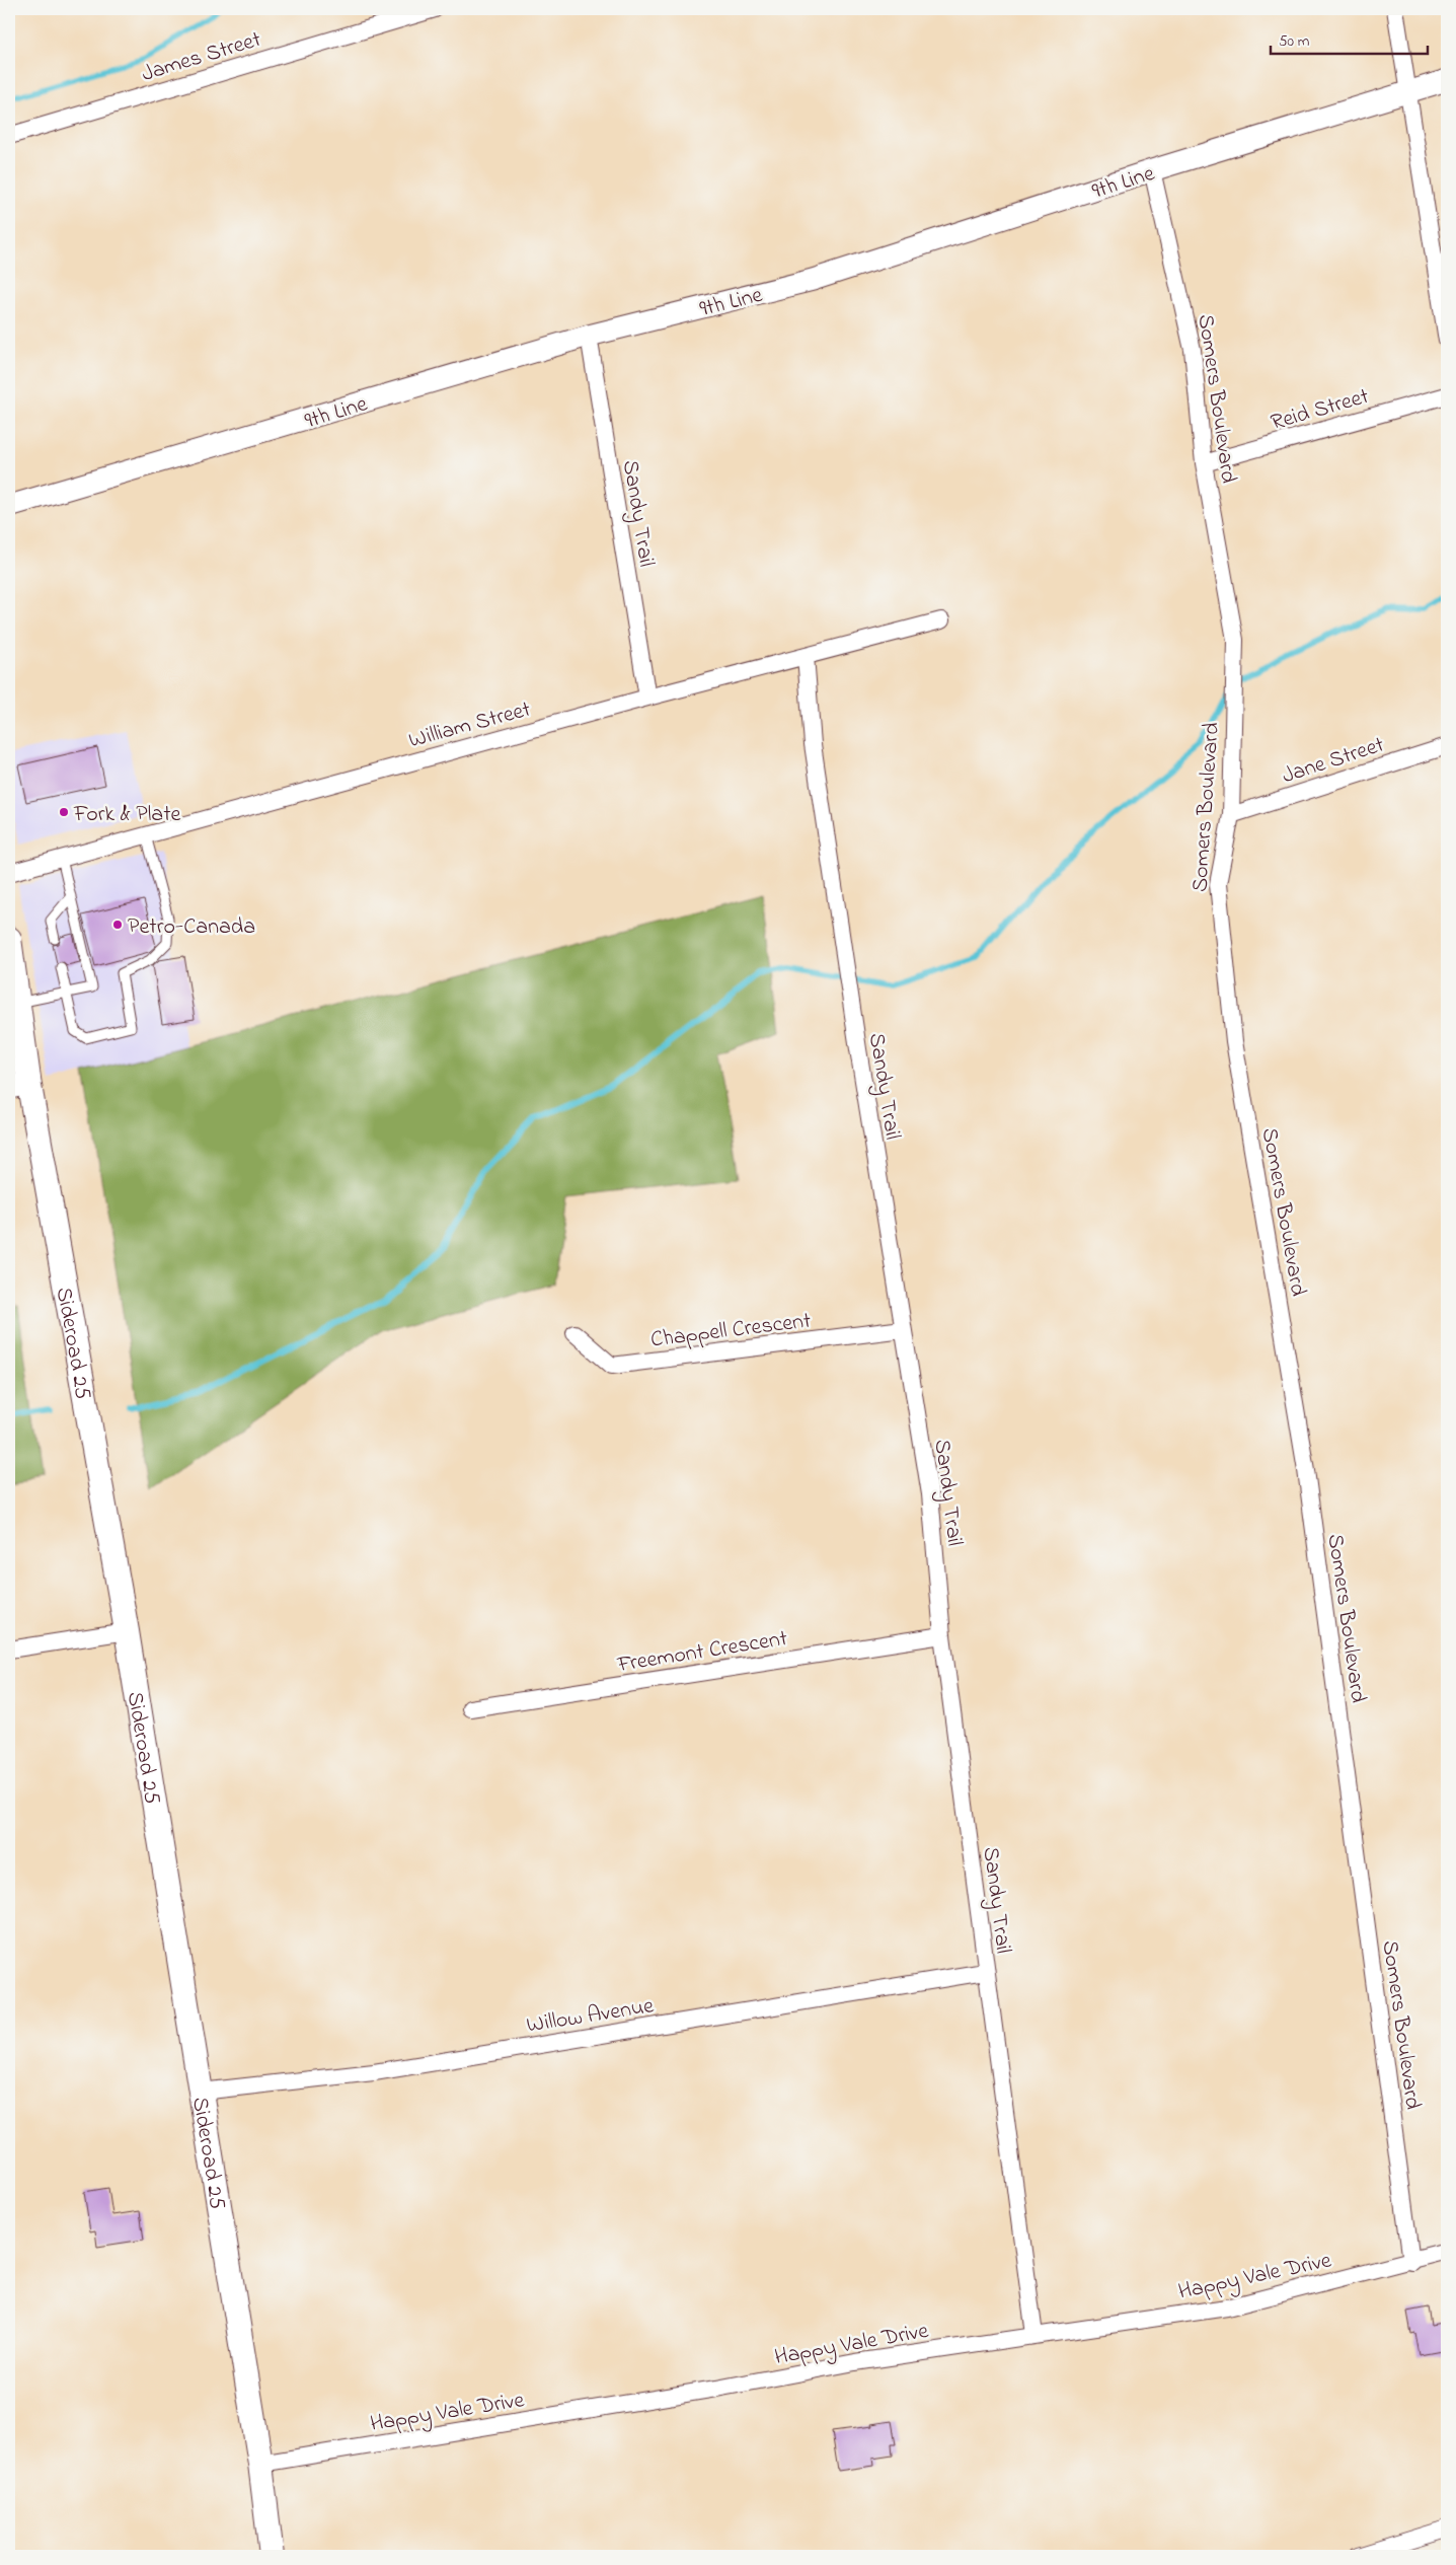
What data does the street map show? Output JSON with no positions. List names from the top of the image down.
{
  "streets": {
    "main road": ["Sideroad 25"],
    "street": [
      "James Street",
      "9th Line",
      "Somers Boulevard",
      "Reid Street",
      "Sandy Trail",
      "William Street",
      "Jane Street",
      "Chappell Crescent",
      "Freemont Crescent",
      "Willow Avenue",
      "Happy Vale Drive"
    ]
  },
  "crossings": [
    ["9th Line", "Somers Boulevard"],
    ["9th Line", "Sandy Trail"],
    ["Somers Boulevard", "Reid Street"],
    ["Somers Boulevard", "Jane Street"],
    ["Somers Boulevard", "Happy Vale Drive"],
    ["Sandy Trail", "William Street"],
    ["Sandy Trail", "Chappell Crescent"],
    ["Sandy Trail", "Freemont Crescent"],
    ["Sandy Trail", "Willow Avenue"],
    ["Sandy Trail", "Happy Vale Drive"],
    ["Sideroad 25", "Willow Avenue"],
    ["Sideroad 25", "Happy Vale Drive"]
  ],
  "places": ["Fork & Plate", "Petro-Canada"],
  "scale_bar": "50 m"
}
